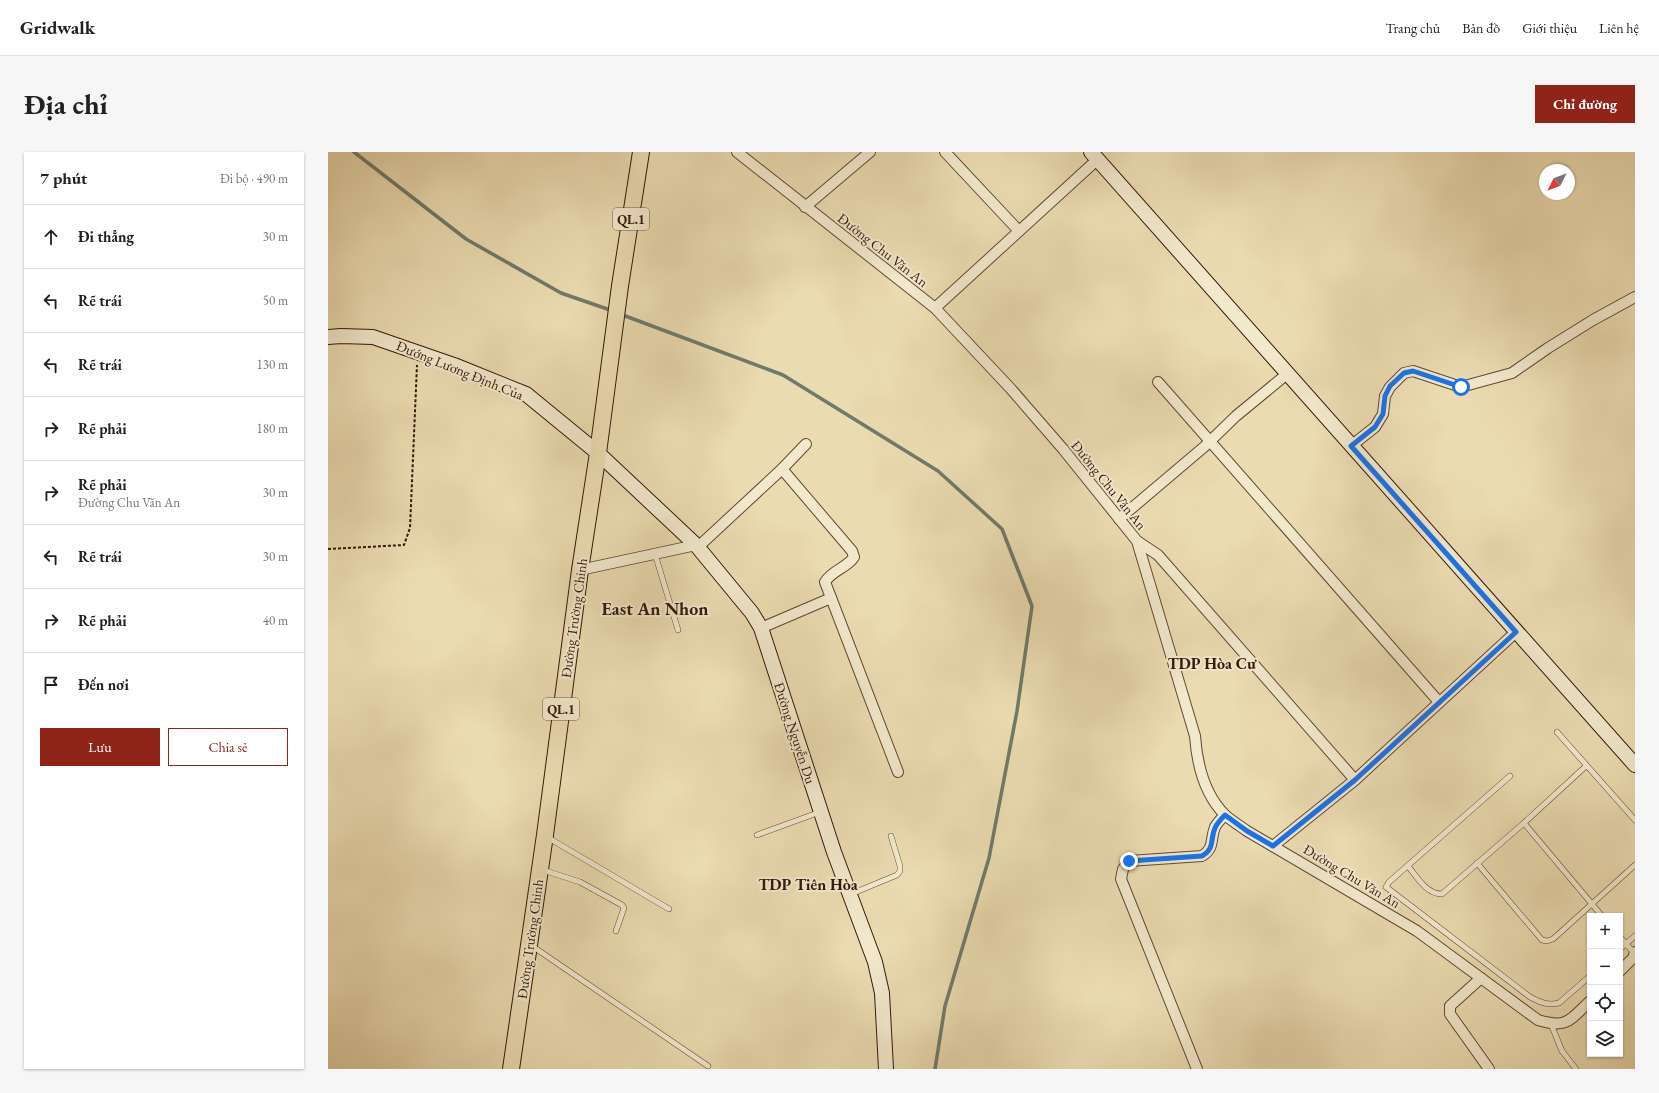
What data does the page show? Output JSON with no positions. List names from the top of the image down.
{
  "streets": {
    "main road": ["QL.1", "Đường Trường Chinh"],
    "street": ["Đường Chu Văn An", "Đướng Lương Định Của", "Đường Nguyễn Du"]
  },
  "crossings": [
    ["Đướng Lương Định Của", "Đường Trường Chinh"],
    ["Đướng Lương Định Của", "Đường Nguyễn Du"],
    ["Đường Trường Chinh", "Đường Nguyễn Du"]
  ],
  "districts": ["East An Nhon", "TDP Hòa Cư", "TDP Tiên Hòa"],
  "north": "bottom left",
  "page": {
    "header": "Gridwalk",
    "nav": [
      "Trang chủ",
      "Bản đồ",
      "Giới thiệu",
      "Liên hệ"
    ],
    "buttons": [
      "Chỉ đường",
      ["Lưu", "Chia sẻ"]
    ],
    "title": "Địa chỉ",
    "heading": ["7 phút", "Đi bộ · 490 m"],
    "list": [
      ["Đi thẳng", "30 m"],
      ["Rẽ trái", "50 m"],
      ["Rẽ trái", "130 m"],
      ["Rẽ phải", "180 m"],
      ["Rẽ phải", "Đường Chu Văn An", "30 m"],
      ["Rẽ trái", "30 m"],
      ["Rẽ phải", "40 m"],
      "Đến nơi"
    ],
    "map_buttons": ["+", "−"]
  }
}
